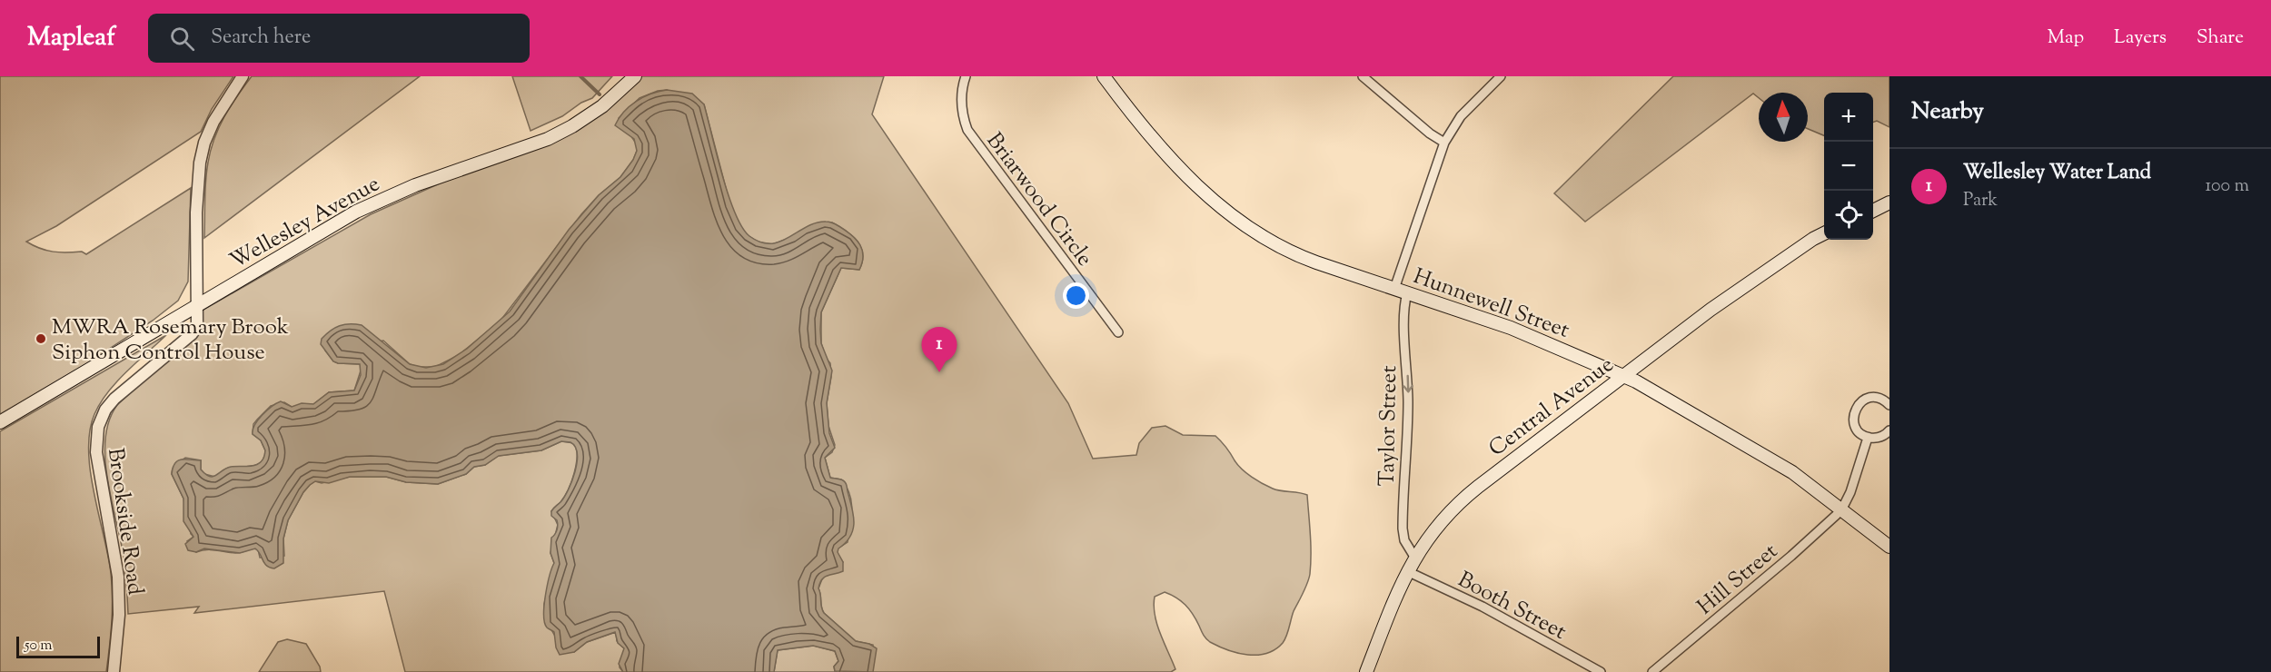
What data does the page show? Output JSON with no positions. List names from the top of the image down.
{
  "streets": {
    "main road": ["Wellesley Avenue", "Hunnewell Street", "Central Avenue"],
    "street": [
      "Briarwood Circle",
      "Taylor Street",
      "Brookside Road",
      "Hill Street",
      "Booth Street"
    ]
  },
  "crossings": [
    ["Wellesley Avenue", "Brookside Road"],
    ["Hunnewell Street", "Central Avenue"],
    ["Hunnewell Street", "Taylor Street"],
    ["Hunnewell Street", "Hill Street"],
    ["Central Avenue", "Taylor Street"],
    ["Central Avenue", "Booth Street"]
  ],
  "one_way": ["Taylor Street"],
  "places": ["MWRA Rosemary Brook Siphon Control House"],
  "scale_bar": "50 m",
  "north": "top",
  "page": {
    "header": "Mapleaf",
    "search": "Search here",
    "nav": ["Map", "Layers", "Share"],
    "heading": "Nearby",
    "map_buttons": ["+", "−"],
    "list": [
      {
        "mark": "1",
        "name": "Wellesley Water Land",
        "note": "Park",
        "value": "100 m"
      }
    ],
    "pins": "1",
    "scale": "50 m"
  }
}
